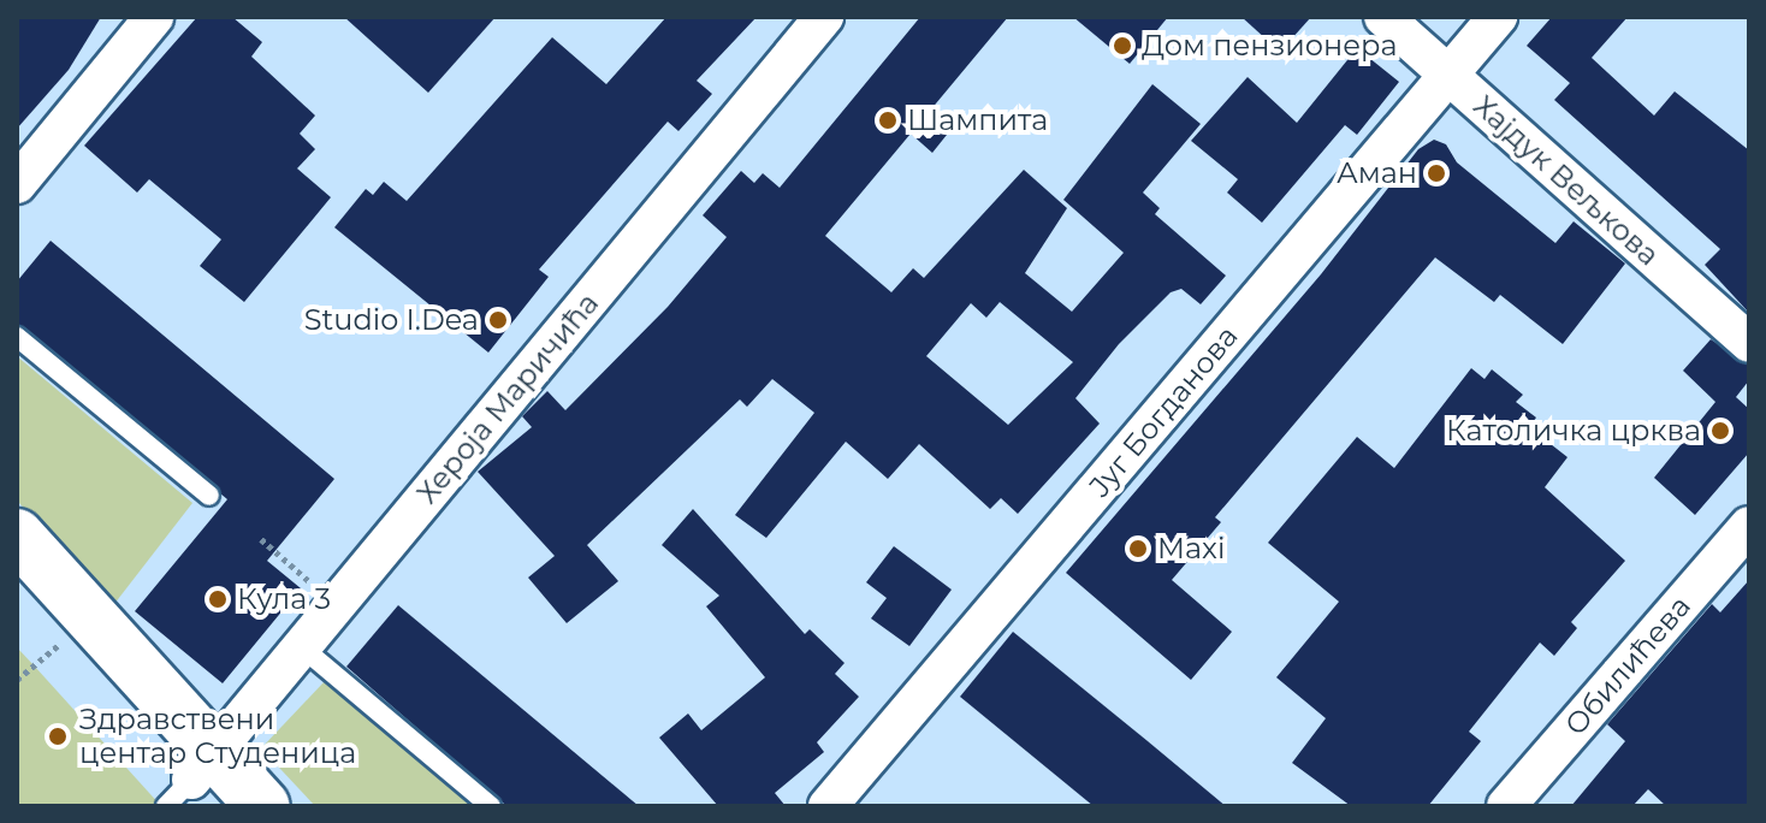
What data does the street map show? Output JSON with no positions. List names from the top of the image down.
{
  "streets": {
    "street": [
      "Хајдук Вељкова",
      "Хероја Маричића",
      "Југ Богданова",
      "Обилићева"
    ]
  },
  "crossings": [
    ["Хајдук Вељкова", "Југ Богданова"]
  ],
  "places": [
    "Дом пензионера",
    "Шампита",
    "Аман",
    "Studio I.Dea",
    "Католичка црква",
    "Maxi",
    "Кула 3",
    "Здравствени центар Студеница"
  ]
}
